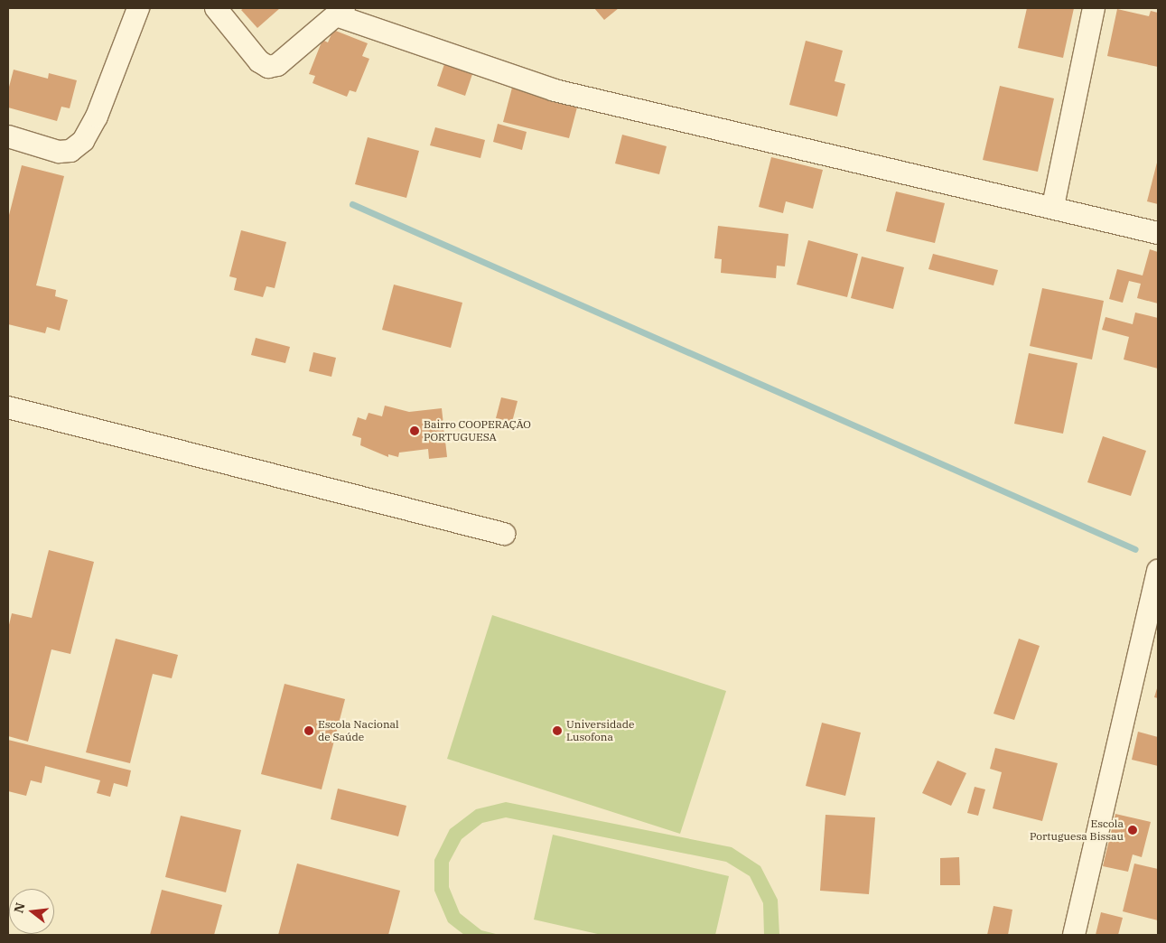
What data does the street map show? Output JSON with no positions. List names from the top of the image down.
{
  "places": [
    "Bairro COOPERAÇÃO PORTUGUESA",
    "Escola Nacional de Saúde",
    "Universidade Lusofona",
    "Escola Portuguesa Bissau"
  ],
  "north": "left"
}
